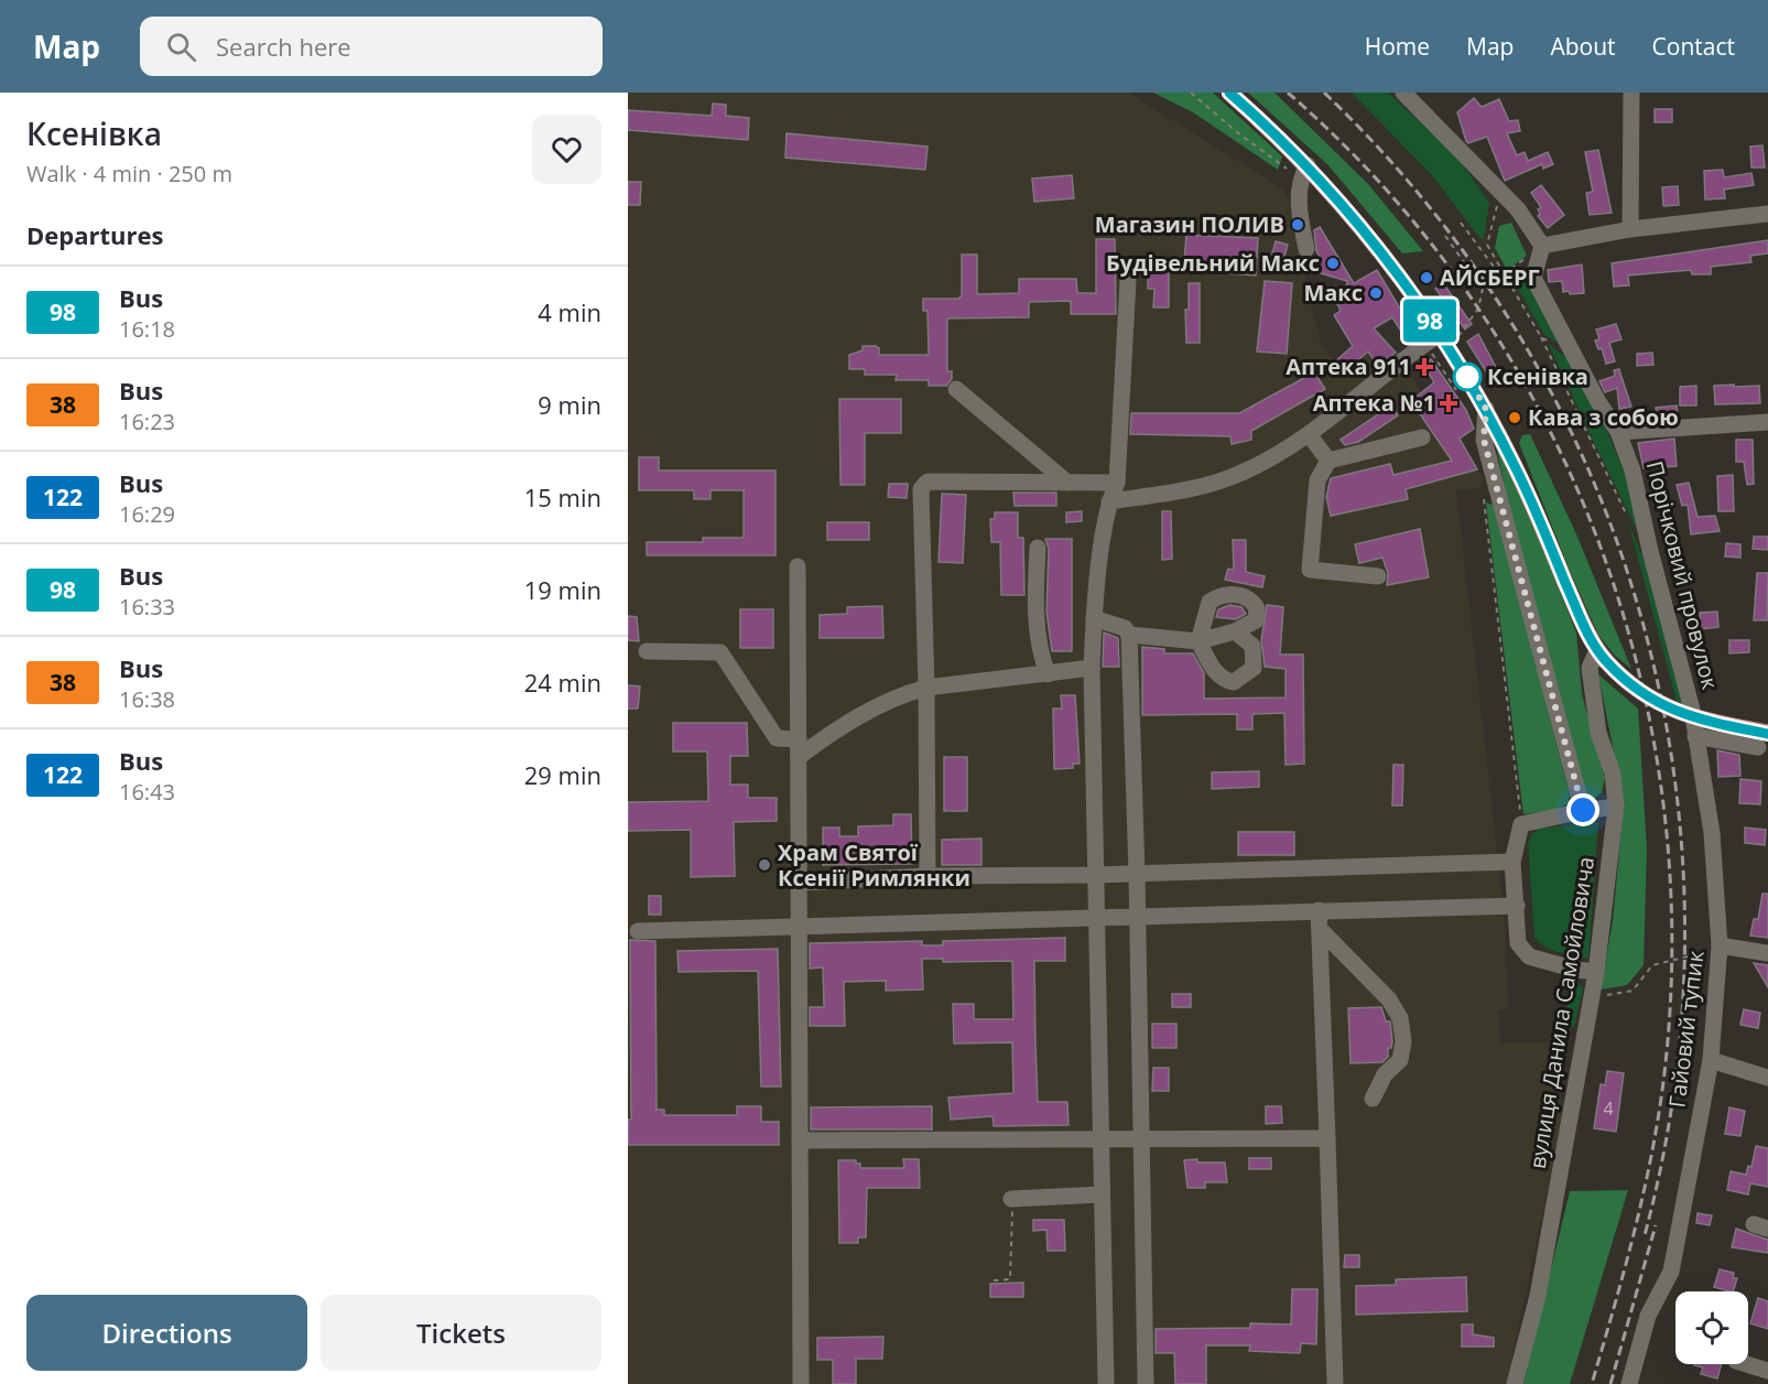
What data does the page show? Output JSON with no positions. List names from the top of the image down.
{
  "streets": {
    "street": ["Порічковий провулок", "вулиця Данила Самойловича", "Гайовий тупик"]
  },
  "crossings": [
    ["Порічковий провулок", "Гайовий тупик"]
  ],
  "places": {
    "other": [
      "Магазин ПОЛИВ",
      "Будівельний Макс",
      "АЙСБЕРГ",
      "Макс",
      "Ксенівка",
      "Кава з собою",
      "Храм Святої Ксенії Римлянки"
    ],
    "health": ["Аптека 911", "Аптека №1"]
  },
  "lines": ["bus line 98"],
  "house_numbers": ["4"],
  "page": {
    "header": "Map",
    "search": "Search here",
    "nav": [
      "Home",
      "Map",
      "About",
      "Contact"
    ],
    "heading": [
      ["Ксенівка", "Walk · 4 min · 250 m"],
      "Departures"
    ],
    "on_map": "98",
    "list": [
      {
        "mark": "98",
        "name": "Bus",
        "note": "16:18",
        "value": "4 min"
      },
      {
        "mark": "38",
        "name": "Bus",
        "note": "16:23",
        "value": "9 min"
      },
      {
        "mark": "122",
        "name": "Bus",
        "note": "16:29",
        "value": "15 min"
      },
      {
        "mark": "98",
        "name": "Bus",
        "note": "16:33",
        "value": "19 min"
      },
      {
        "mark": "38",
        "name": "Bus",
        "note": "16:38",
        "value": "24 min"
      },
      {
        "mark": "122",
        "name": "Bus",
        "note": "16:43",
        "value": "29 min"
      }
    ],
    "buttons": ["Directions", "Tickets"]
  }
}
